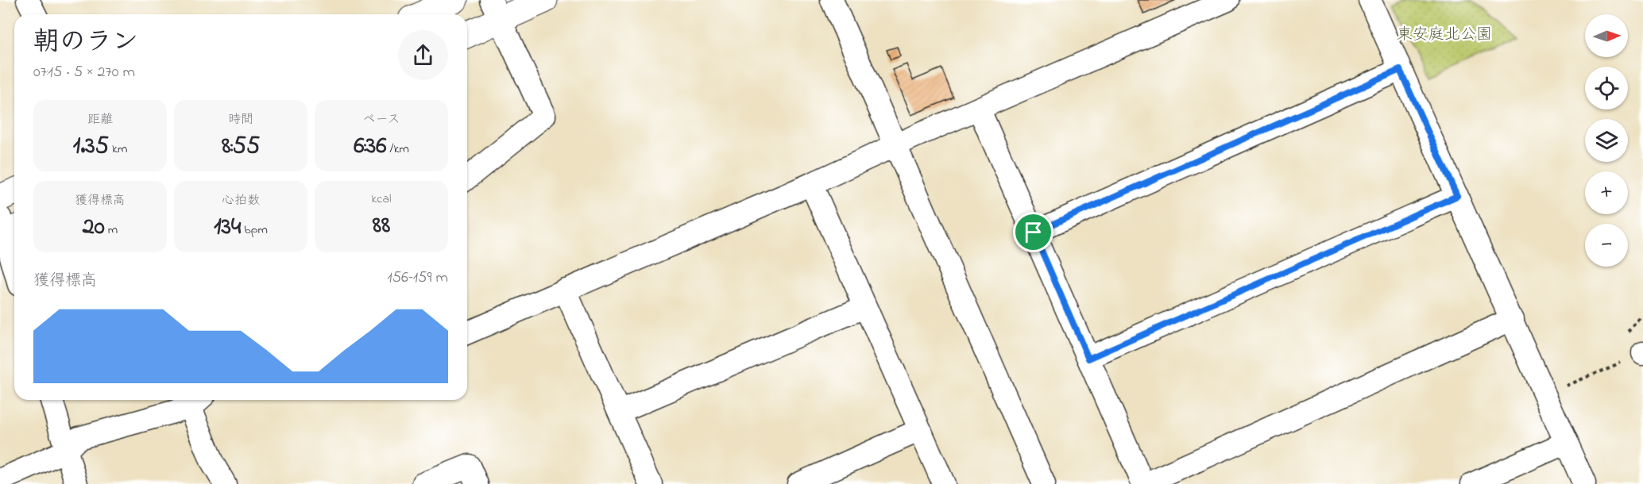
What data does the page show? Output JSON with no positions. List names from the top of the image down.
{
  "parks": ["東安庭北公園"],
  "north": "right",
  "page": {
    "map_buttons": ["+", "−"],
    "heading": ["朝のラン", "07:15 · 5 × 270 m"],
    "stats": [
      ["距離", "1.35 km"],
      ["時間", "8:55"],
      ["ペース", "6:36 /km"],
      ["獲得標高", "20 m"],
      ["心拍数", "134 bpm"],
      ["kcal", "88"]
    ],
    "chart": ["獲得標高", "156–159 m"]
  }
}
